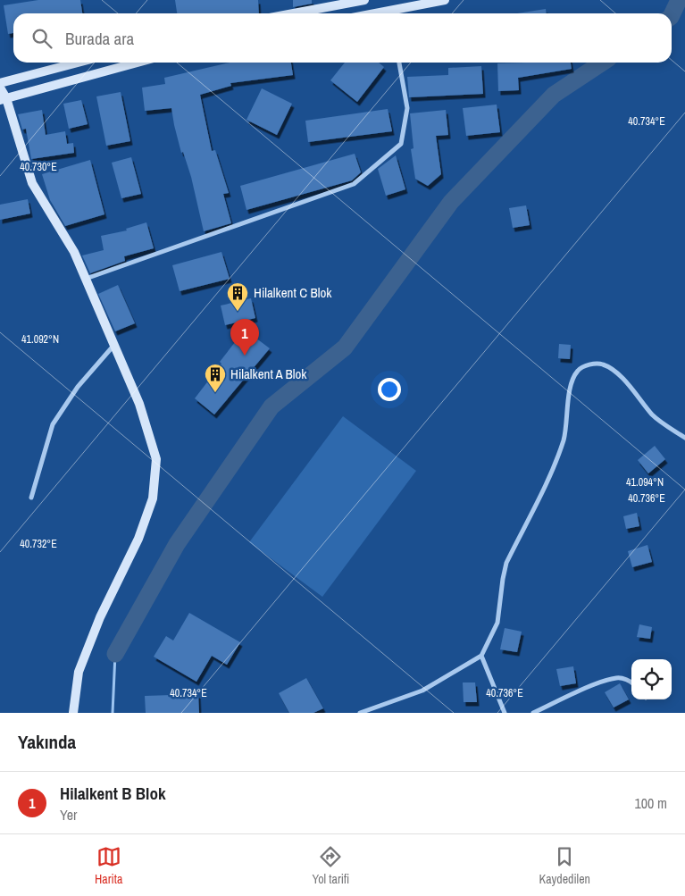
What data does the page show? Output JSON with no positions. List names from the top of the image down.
{
  "places": {
    "building": ["Hilalkent C Blok", "Hilalkent A Blok"]
  },
  "page": {
    "search": "Burada ara",
    "pins": "1",
    "heading": "Yakında",
    "list": [
      {
        "mark": "1",
        "name": "Hilalkent B Blok",
        "note": "Yer",
        "value": "100 m"
      }
    ],
    "nav": ["Harita", "Yol tarifi", "Kaydedilen"]
  },
  "coordinates": [
    "40.734°E",
    "40.730°E",
    "41.092°N",
    "41.094°N",
    "40.736°E",
    "40.732°E"
  ]
}
